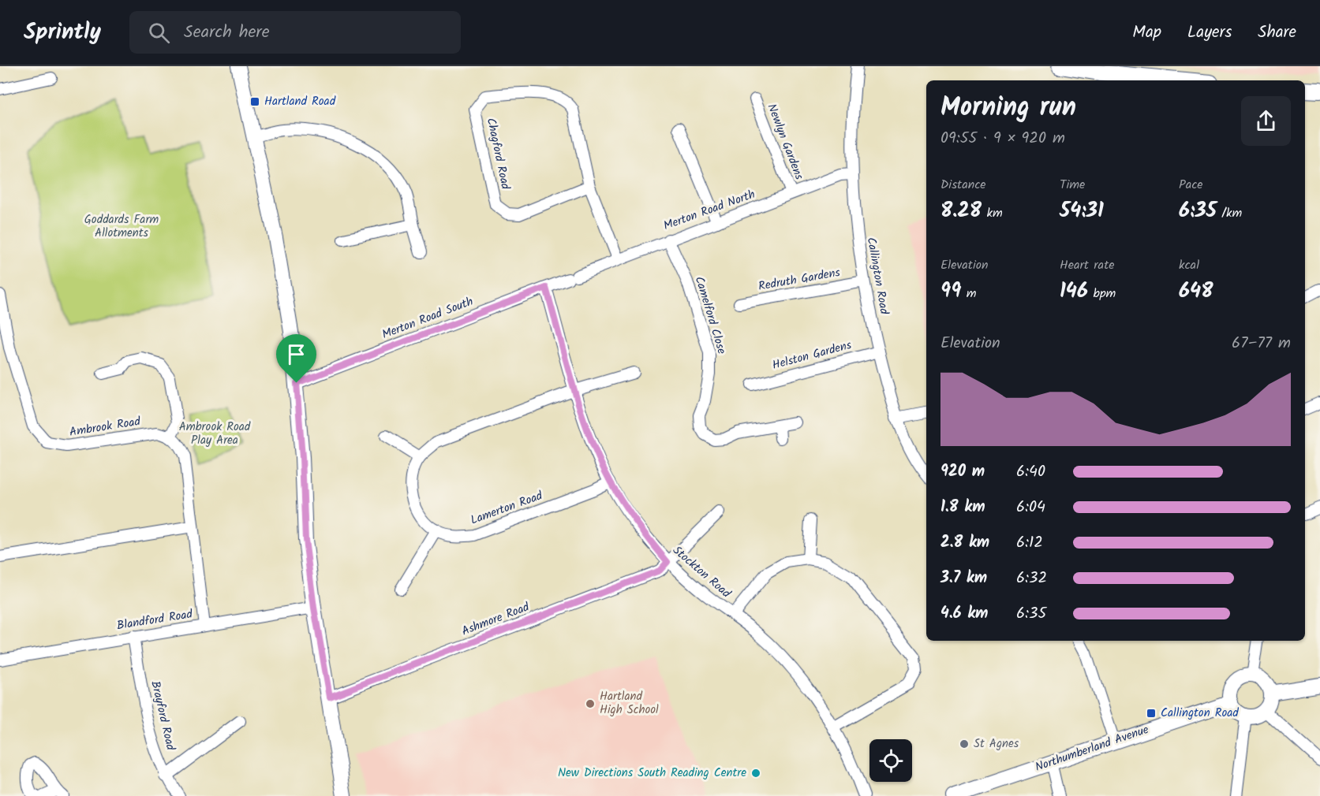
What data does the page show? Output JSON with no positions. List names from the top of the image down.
{
  "streets": {
    "street": [
      "Newlyn Gardens",
      "Chagford Road",
      "Merton Road North",
      "Callington Road",
      "Redruth Gardens",
      "Camelford Close",
      "Merton Road South",
      "Helston Gardens",
      "Ambrook Road",
      "Lamerton Road",
      "Stockton Road",
      "Ashmore Road",
      "Blandford Road",
      "Brayford Road",
      "Northumberland Avenue"
    ]
  },
  "crossings": [
    ["Newlyn Gardens", "Merton Road North"],
    ["Chagford Road", "Merton Road North"],
    ["Merton Road North", "Callington Road"],
    ["Merton Road North", "Camelford Close"],
    ["Merton Road North", "Merton Road South"],
    ["Callington Road", "Redruth Gardens"],
    ["Callington Road", "Helston Gardens"],
    ["Merton Road South", "Stockton Road"],
    ["Lamerton Road", "Stockton Road"],
    ["Stockton Road", "Ashmore Road"],
    ["Blandford Road", "Brayford Road"]
  ],
  "parks": ["Goddards Farm Allotments", "Ambrook Road Play Area"],
  "places": {
    "transit": ["Hartland Road", "Callington Road"],
    "other": ["Hartland High School", "St Agnes", "New Directions South Reading Centre"]
  },
  "page": {
    "header": "Sprintly",
    "search": "Search here",
    "nav": ["Map", "Layers", "Share"],
    "heading": ["Morning run", "09:55 · 9 × 920 m"],
    "stats": [
      ["Distance", "8.28 km"],
      ["Time", "54:31"],
      ["Pace", "6:35 /km"],
      ["Elevation", "99 m"],
      ["Heart rate", "146 bpm"],
      ["kcal", "648"]
    ],
    "chart": ["Elevation", "67–77 m"],
    "list": [
      {
        "name": "920 m",
        "note": "6:40"
      },
      {
        "name": "1.8 km",
        "note": "6:04"
      },
      {
        "name": "2.8 km",
        "note": "6:12"
      },
      {
        "name": "3.7 km",
        "note": "6:32"
      },
      {
        "name": "4.6 km",
        "note": "6:35"
      }
    ]
  }
}
